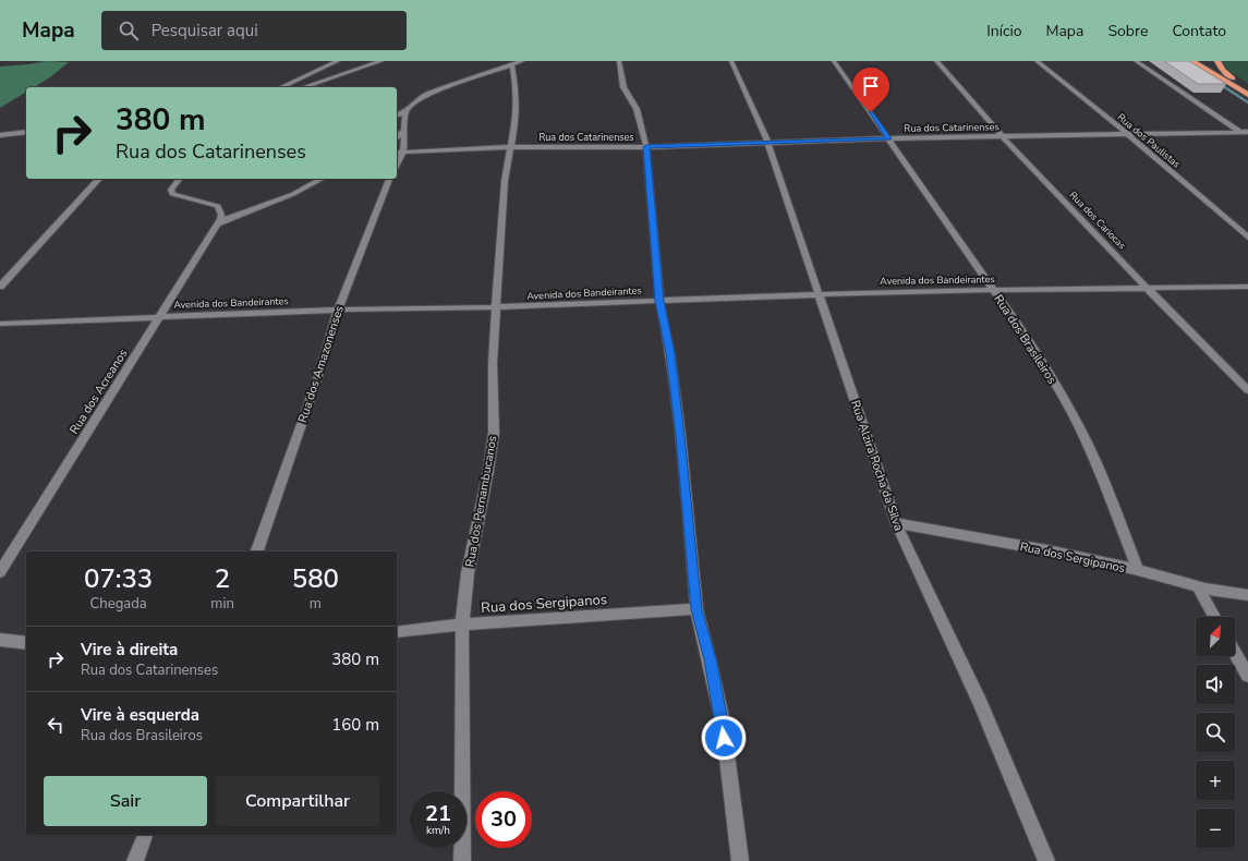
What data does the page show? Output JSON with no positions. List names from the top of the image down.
{
  "streets": {
    "street": [
      "Rua dos Catarinenses",
      "Rua dos Paulistas",
      "Rua dos Cariocas",
      "Avenida dos Bandeirantes",
      "Rua dos Brasileiros",
      "Rua dos Amazonenses",
      "Rua dos Acreanos",
      "Rua Alzira Rocha da Silva",
      "Rua dos Pernambucanos",
      "Rua dos Sergipanos"
    ]
  },
  "crossings": [
    ["Rua dos Catarinenses", "Rua dos Paulistas"],
    ["Rua dos Catarinenses", "Rua dos Cariocas"],
    ["Rua dos Catarinenses", "Rua dos Brasileiros"],
    ["Rua dos Catarinenses", "Rua Alzira Rocha da Silva"],
    ["Rua dos Catarinenses", "Rua dos Pernambucanos"],
    ["Rua dos Cariocas", "Avenida dos Bandeirantes"],
    ["Avenida dos Bandeirantes", "Rua dos Brasileiros"],
    ["Avenida dos Bandeirantes", "Rua dos Amazonenses"],
    ["Avenida dos Bandeirantes", "Rua dos Acreanos"],
    ["Avenida dos Bandeirantes", "Rua Alzira Rocha da Silva"],
    ["Avenida dos Bandeirantes", "Rua dos Pernambucanos"],
    ["Rua dos Brasileiros", "Rua dos Sergipanos"],
    ["Rua Alzira Rocha da Silva", "Rua dos Sergipanos"],
    ["Rua dos Pernambucanos", "Rua dos Sergipanos"]
  ],
  "north": "top right",
  "page": {
    "header": "Mapa",
    "search": "Pesquisar aqui",
    "nav": [
      "Início",
      "Mapa",
      "Sobre",
      "Contato"
    ],
    "turn": ["380 m", "Rua dos Catarinenses"],
    "eta": [
      "07:33",
      "Chegada",
      "2",
      "min",
      "580",
      "m"
    ],
    "map_buttons": ["+", "−"],
    "list": [
      {
        "name": "Vire à direita",
        "note": "Rua dos Catarinenses",
        "value": "380 m"
      },
      {
        "name": "Vire à esquerda",
        "note": "Rua dos Brasileiros",
        "value": "160 m"
      }
    ],
    "buttons": ["Sair", "Compartilhar"],
    "speed": "21 km/h",
    "limit": "30"
  }
}
